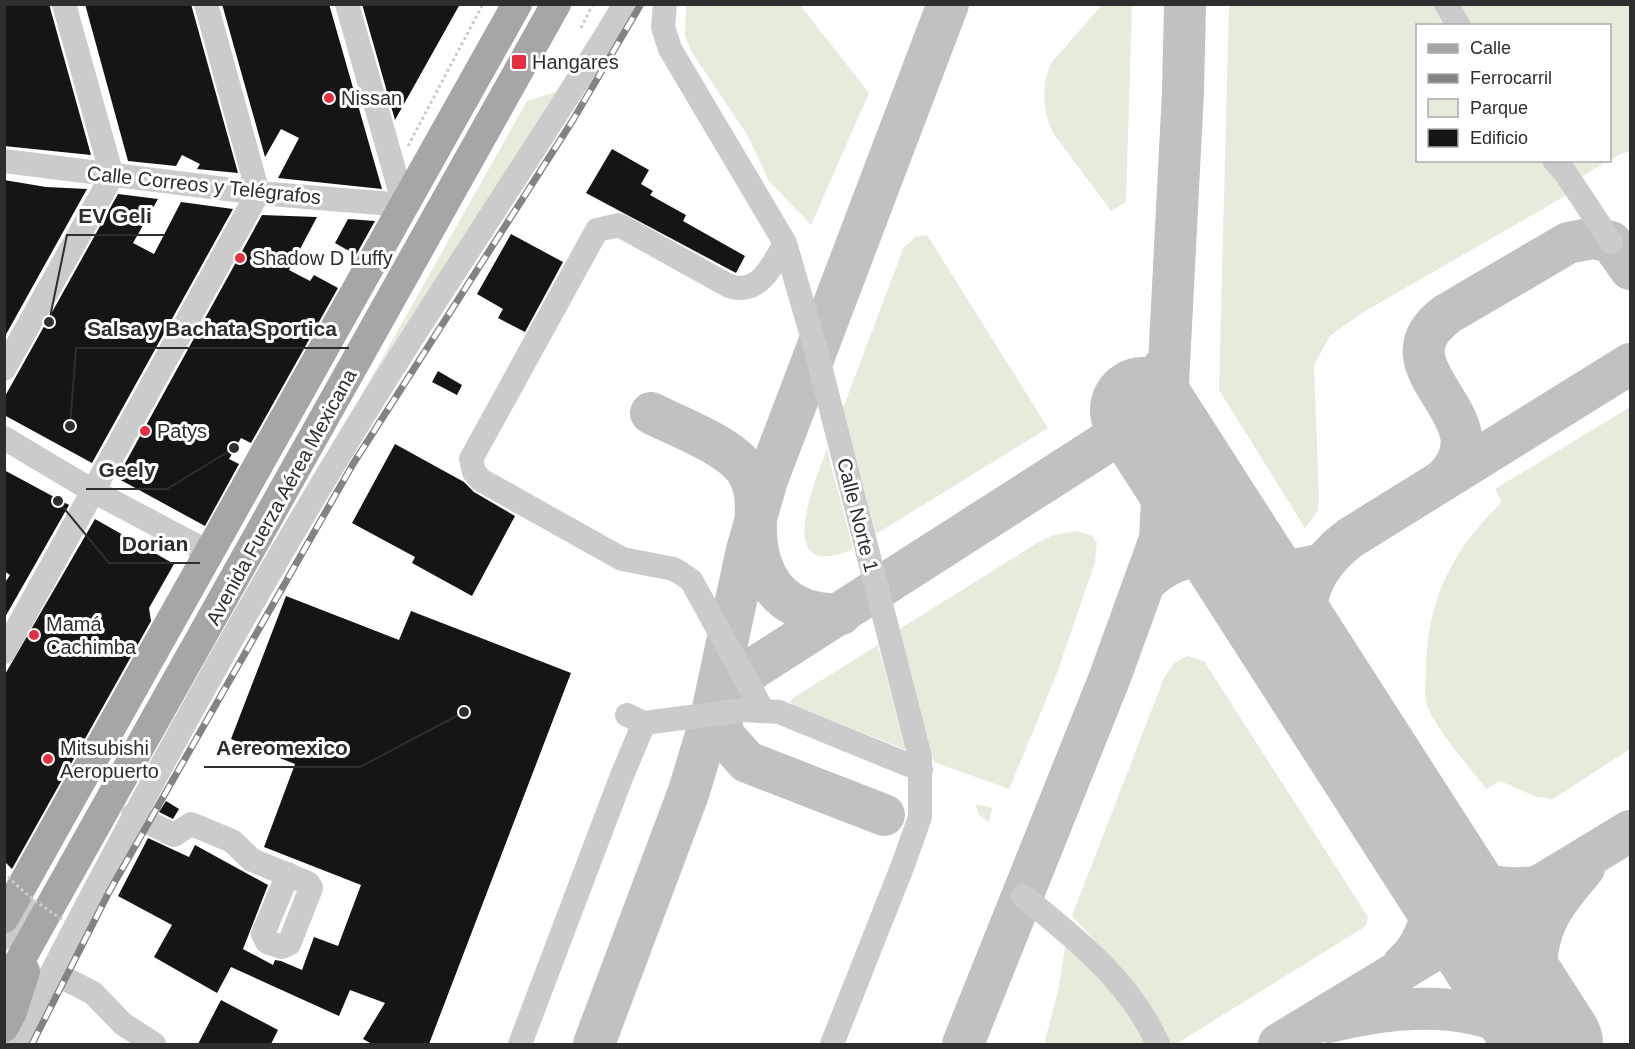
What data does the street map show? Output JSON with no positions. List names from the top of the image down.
{
  "streets": {
    "main road": ["Avenida Fuerza Aérea Mexicana"],
    "street": ["Calle Correos y Telégrafos", "Calle Norte 1"]
  },
  "crossings": [
    ["Calle Correos y Telégrafos", "Avenida Fuerza Aérea Mexicana"]
  ],
  "places": {
    "transit": ["Hangares"],
    "other": [
      "Nissan",
      "Shadow D Luffy",
      "EV Geli",
      "Salsa y Bachata Sportica",
      "Patys",
      "Geely",
      "Dorian",
      "Mamá Cachimba",
      "Aereomexico",
      "Mitsubishi Aeropuerto"
    ]
  },
  "legend": [
    "Calle",
    "Ferrocarril",
    "Parque",
    "Edificio"
  ]
}
